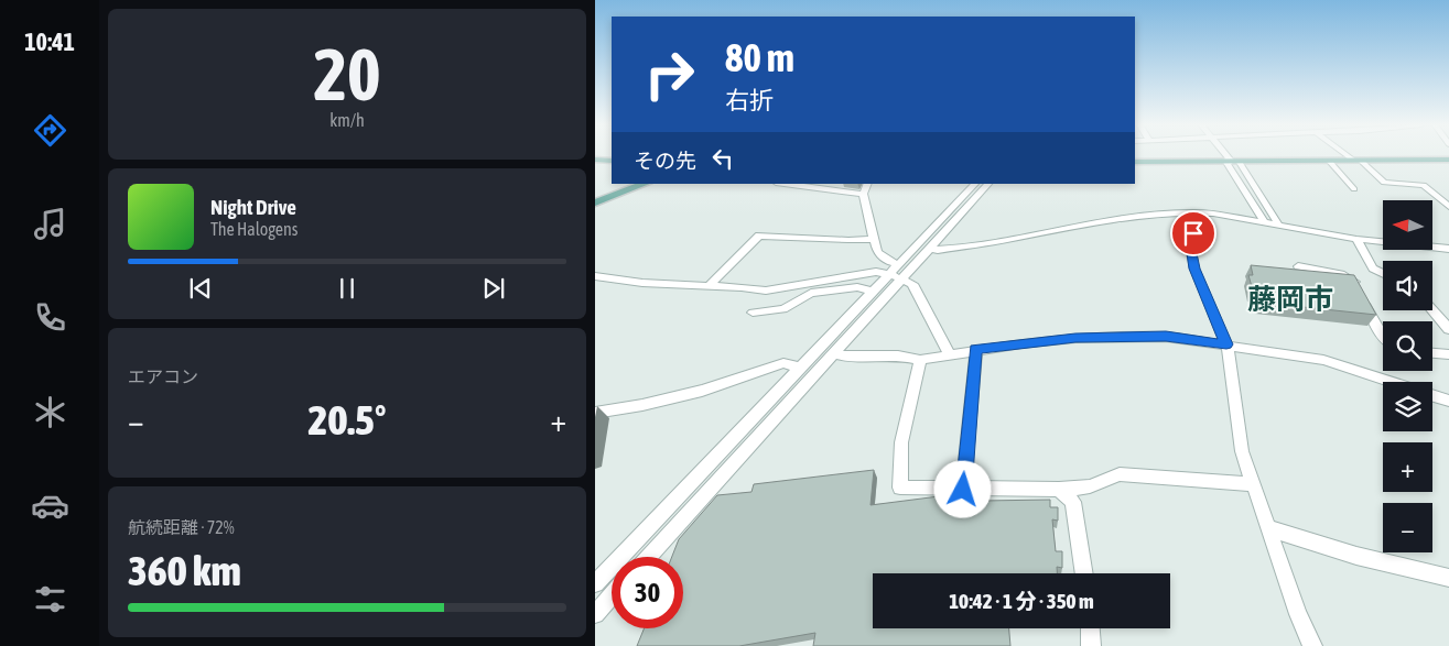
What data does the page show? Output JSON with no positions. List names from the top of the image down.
{
  "districts": ["藤岡市"],
  "north": "left",
  "page": {
    "tabs": "10:41",
    "tile": [
      ["20", "km/h"],
      "エアコン",
      ["航続距離 · 72%", "360 km"]
    ],
    "turn": ["80 m", "右折"],
    "then": "その先",
    "song": ["Night Drive", "The Halogens"],
    "map_buttons": ["+", "−"],
    "heat": ["−", "20.5°", "+"],
    "limit": "30",
    "trip": "10:42 · 1 分 · 350 m"
  }
}
